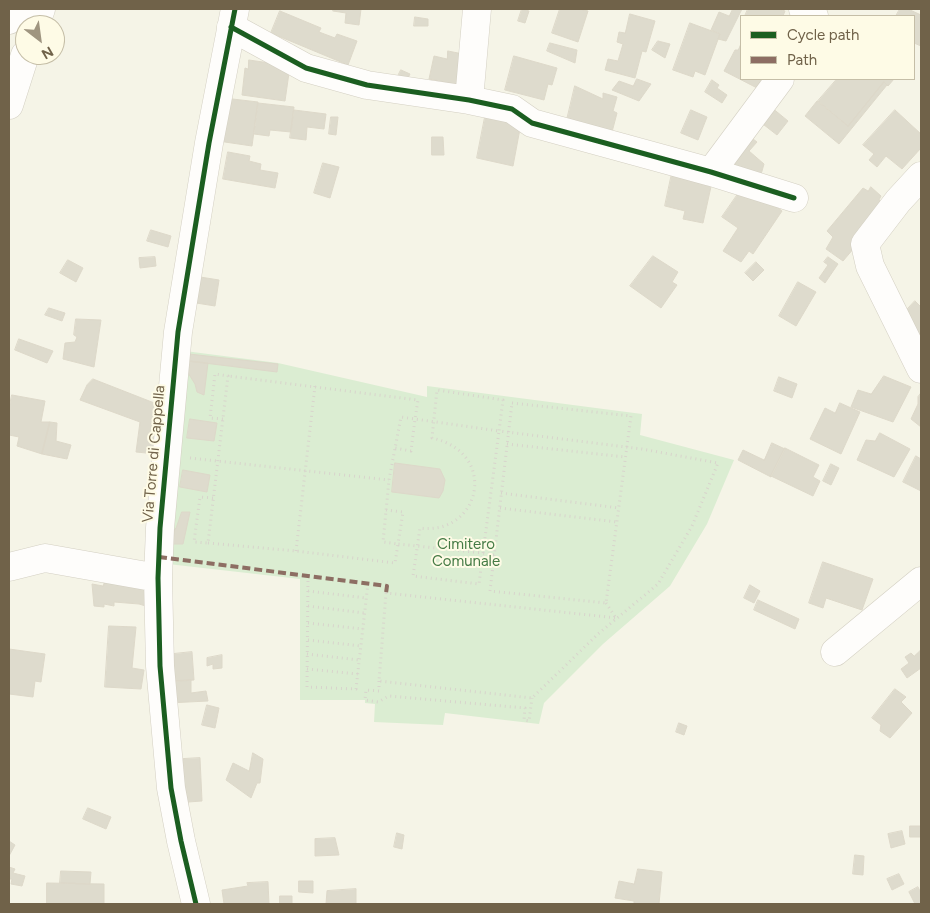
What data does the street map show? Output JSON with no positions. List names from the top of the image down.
{
  "streets": {
    "street": ["Via Torre di Cappella"]
  },
  "parks": ["Cimitero Comunale"],
  "legend": ["Cycle path", "Path"],
  "north": "bottom right"
}
